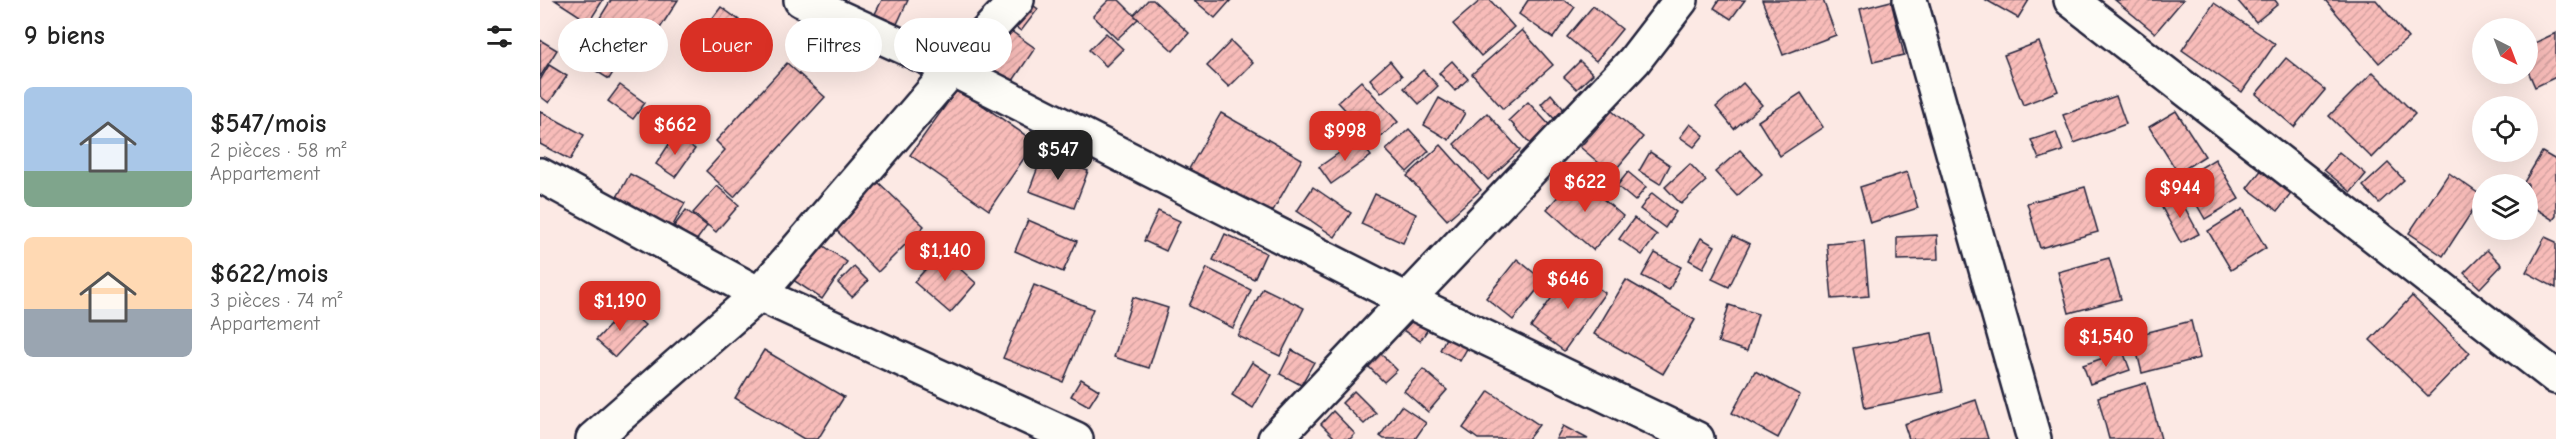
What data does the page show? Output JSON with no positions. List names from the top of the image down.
{
  "north": "bottom right",
  "page": {
    "heading": "9 biens",
    "chip": [
      "Acheter",
      "Louer",
      "Filtres",
      "Nouveau"
    ],
    "list": [
      {
        "name": "$547/mois",
        "note": "2 pièces · 58 m² · Appartement"
      },
      {
        "name": "$622/mois",
        "note": "3 pièces · 74 m² · Appartement"
      }
    ],
    "price": [
      "$662",
      "$998",
      "$547",
      "$622",
      "$944",
      "$1,140",
      "$646",
      "$1,190",
      "$1,540"
    ]
  }
}
